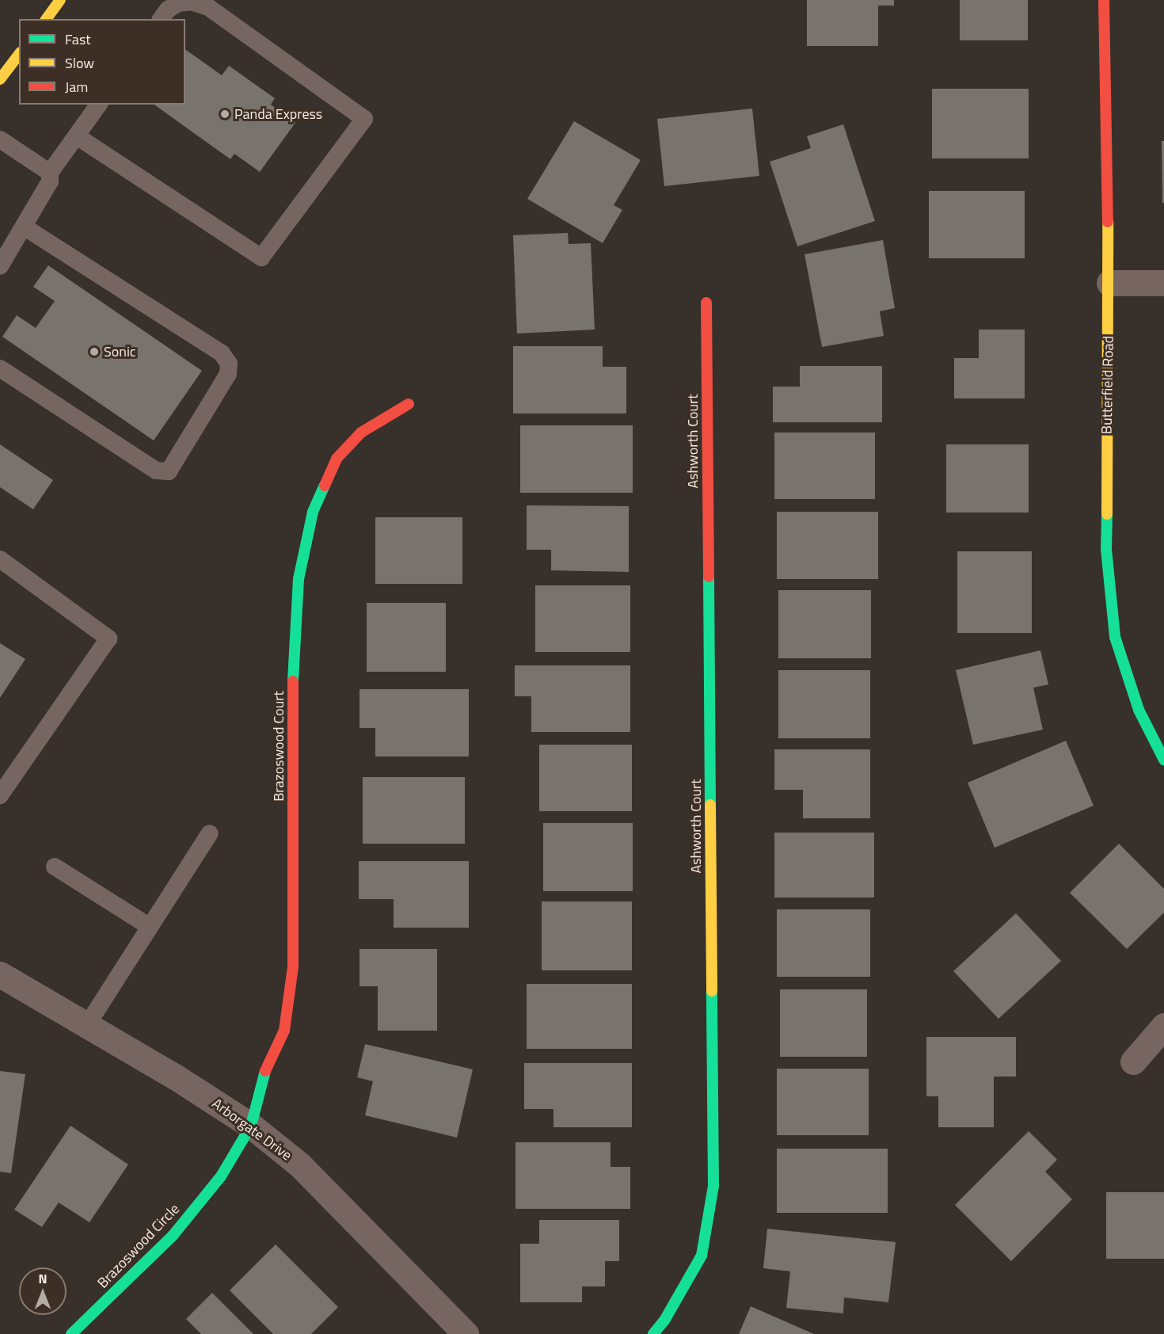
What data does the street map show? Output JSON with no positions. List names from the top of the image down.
{
  "streets": {
    "street": [
      "Butterfield Road",
      "Ashworth Court",
      "Brazoswood Court",
      "Arborgate Drive",
      "Brazoswood Circle"
    ]
  },
  "crossings": [
    ["Brazoswood Court", "Arborgate Drive"],
    ["Brazoswood Court", "Brazoswood Circle"],
    ["Arborgate Drive", "Brazoswood Circle"]
  ],
  "places": ["Panda Express", "Sonic"],
  "legend": ["Fast", "Slow", "Jam"],
  "north": "top"
}
